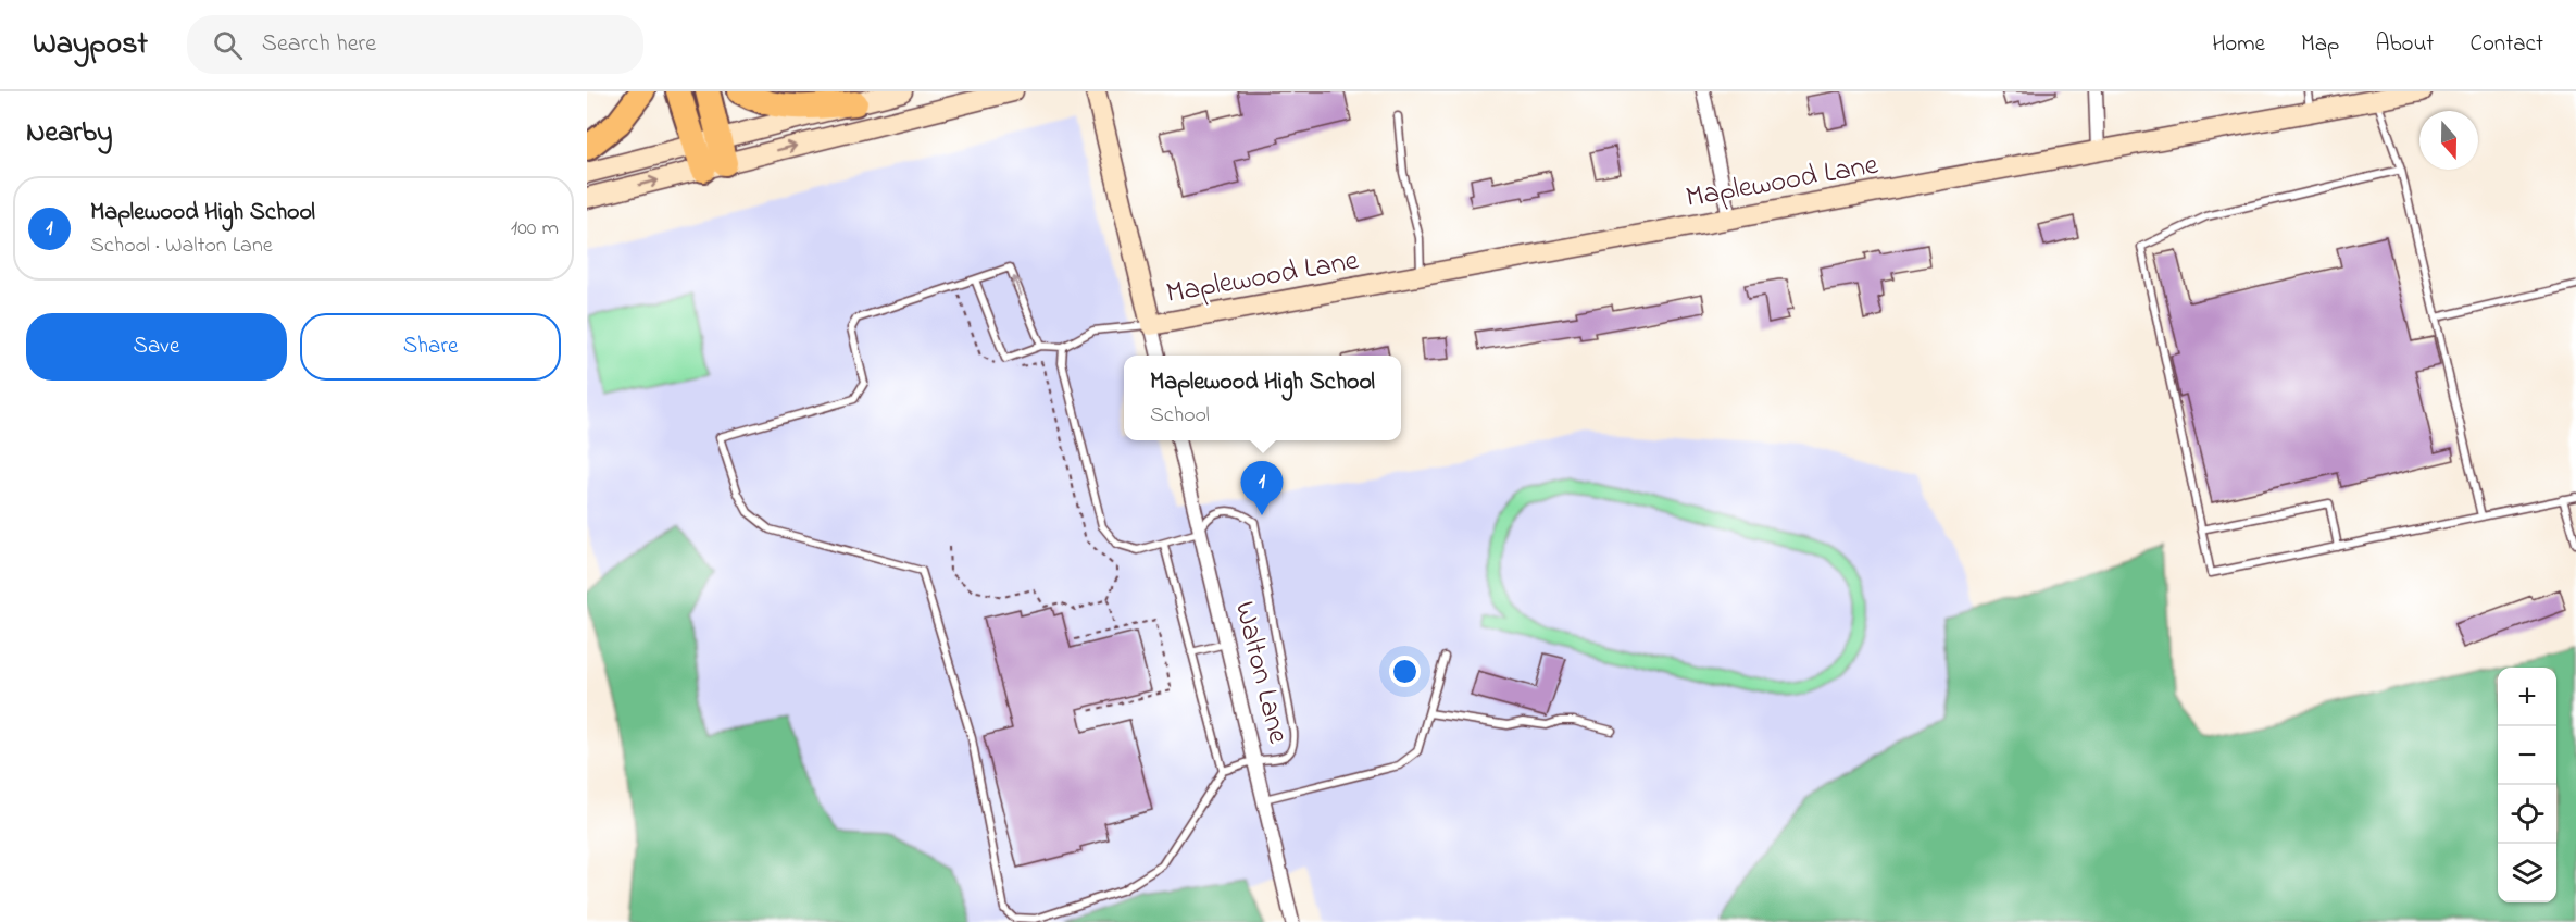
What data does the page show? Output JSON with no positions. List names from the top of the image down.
{
  "streets": {
    "street": ["Maplewood Lane", "Walton Lane"]
  },
  "north": "bottom",
  "page": {
    "header": "Waypost",
    "search": "Search here",
    "nav": [
      "Home",
      "Map",
      "About",
      "Contact"
    ],
    "heading": "Nearby",
    "list": [
      {
        "mark": "1",
        "name": "Maplewood High School",
        "note": "School · Walton Lane",
        "value": "100 m"
      }
    ],
    "buttons": ["Save", "Share"],
    "popup": ["Maplewood High School", "School"],
    "pins": "1",
    "map_buttons": ["+", "−"]
  }
}
